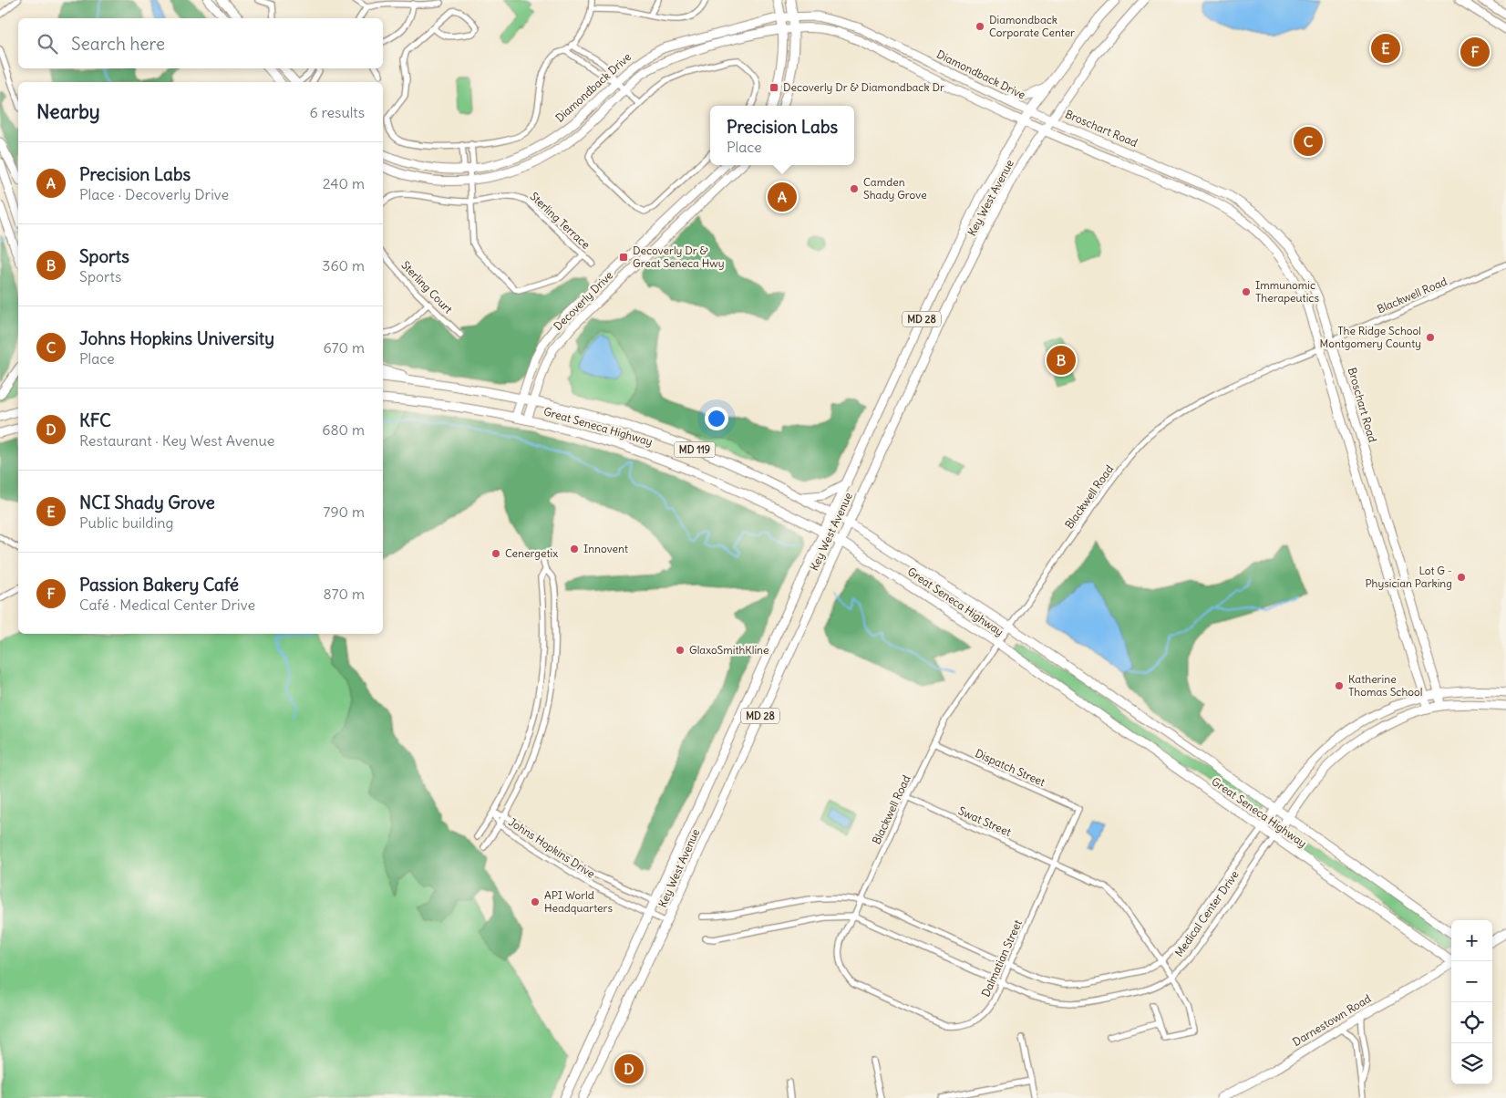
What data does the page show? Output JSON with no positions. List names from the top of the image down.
{
  "streets": {
    "main road": [
      "Diamondback Drive",
      "Broschart Road",
      "Key West Avenue",
      "Decoverly Drive",
      "MD 28",
      "Great Seneca Highway",
      "MD 119",
      "Medical Center Drive",
      "Darnestown Road"
    ],
    "street": [
      "Sterling Terrace",
      "Sterling Court",
      "Blackwell Road",
      "Dispatch Street",
      "Swat Street",
      "Johns Hopkins Drive",
      "Dalmatian Street"
    ]
  },
  "crossings": [
    ["Diamondback Drive", "Broschart Road"],
    ["Diamondback Drive", "Key West Avenue"],
    ["Broschart Road", "Key West Avenue"],
    ["Broschart Road", "Blackwell Road"],
    ["Broschart Road", "Medical Center Drive"],
    ["Key West Avenue", "Great Seneca Highway"],
    ["Key West Avenue", "Johns Hopkins Drive"],
    ["Blackwell Road", "Great Seneca Highway"],
    ["Blackwell Road", "Dispatch Street"],
    ["Blackwell Road", "Swat Street"],
    ["Blackwell Road", "Medical Center Drive"],
    ["Blackwell Road", "Dalmatian Street"],
    ["Decoverly Drive", "Great Seneca Highway"],
    ["Great Seneca Highway", "Medical Center Drive"],
    ["Dispatch Street", "Dalmatian Street"],
    ["Swat Street", "Medical Center Drive"],
    ["Swat Street", "Dalmatian Street"],
    ["Medical Center Drive", "Dalmatian Street"]
  ],
  "places": {
    "other": [
      "Diamondback Corporate Center",
      "Camden Shady Grove",
      "Immunomic Therapeutics",
      "The Ridge School Montgomery County",
      "Innovent",
      "Cenergetix",
      "Lot G - Physician Parking",
      "GlaxoSmithKline",
      "Katherine Thomas School",
      "API World Headquarters"
    ],
    "transit": ["Decoverly Dr & Diamondback Dr", "Decoverly Dr & Great Seneca Hwy"]
  },
  "page": {
    "search": "Search here",
    "pins": [
      "E",
      "F",
      "C",
      "A",
      "B",
      "D"
    ],
    "heading": ["Nearby", "6 results"],
    "popup": ["Precision Labs", "Place"],
    "list": [
      {
        "mark": "A",
        "name": "Precision Labs",
        "note": "Place · Decoverly Drive",
        "value": "240 m"
      },
      {
        "mark": "B",
        "name": "Sports",
        "note": "Sports",
        "value": "360 m"
      },
      {
        "mark": "C",
        "name": "Johns Hopkins University",
        "note": "Place",
        "value": "670 m"
      },
      {
        "mark": "D",
        "name": "KFC",
        "note": "Restaurant · Key West Avenue",
        "value": "680 m"
      },
      {
        "mark": "E",
        "name": "NCI Shady Grove",
        "note": "Public building",
        "value": "790 m"
      },
      {
        "mark": "F",
        "name": "Passion Bakery Café",
        "note": "Café · Medical Center Drive",
        "value": "870 m"
      }
    ],
    "map_buttons": ["+", "−"]
  }
}
